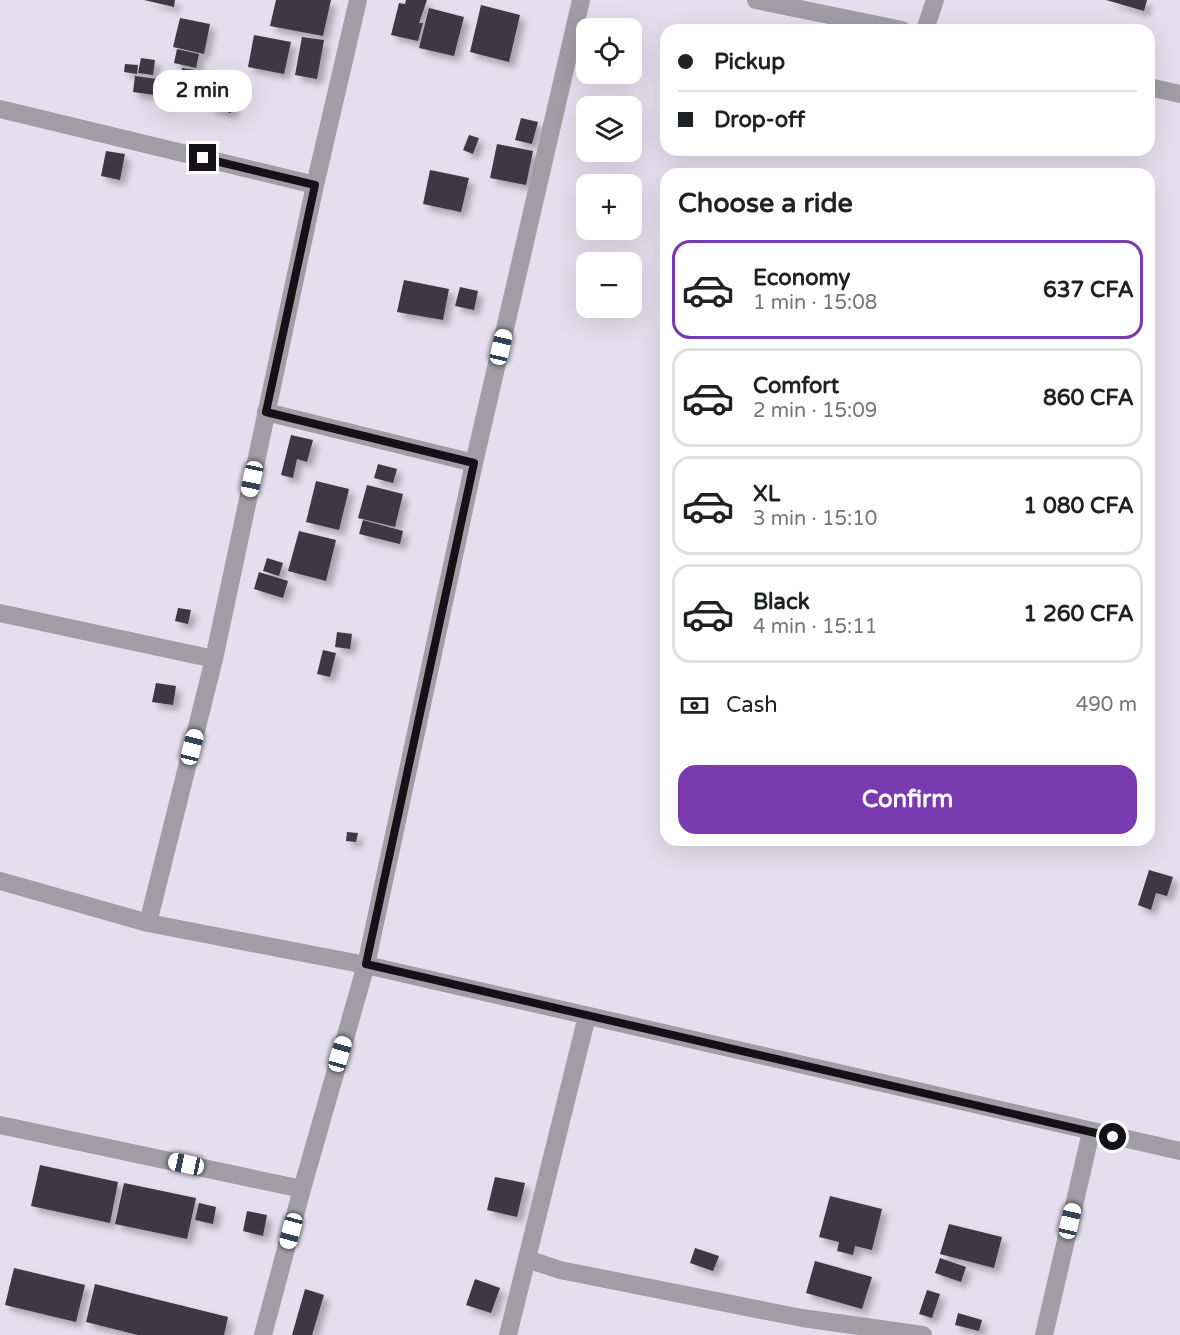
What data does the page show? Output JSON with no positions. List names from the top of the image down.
{
  "page": {
    "map_buttons": ["+", "−"],
    "banner": ["Pickup", "Drop-off"],
    "bubble": "2 min",
    "heading": "Choose a ride",
    "list": [
      {
        "name": "Economy",
        "note": "1 min · 15:08",
        "value": "637 CFA"
      },
      {
        "name": "Comfort",
        "note": "2 min · 15:09",
        "value": "860 CFA"
      },
      {
        "name": "XL",
        "note": "3 min · 15:10",
        "value": "1 080 CFA"
      },
      {
        "name": "Black",
        "note": "4 min · 15:11",
        "value": "1 260 CFA"
      }
    ],
    "pay": ["Cash", "490 m"],
    "buttons": "Confirm"
  }
}
